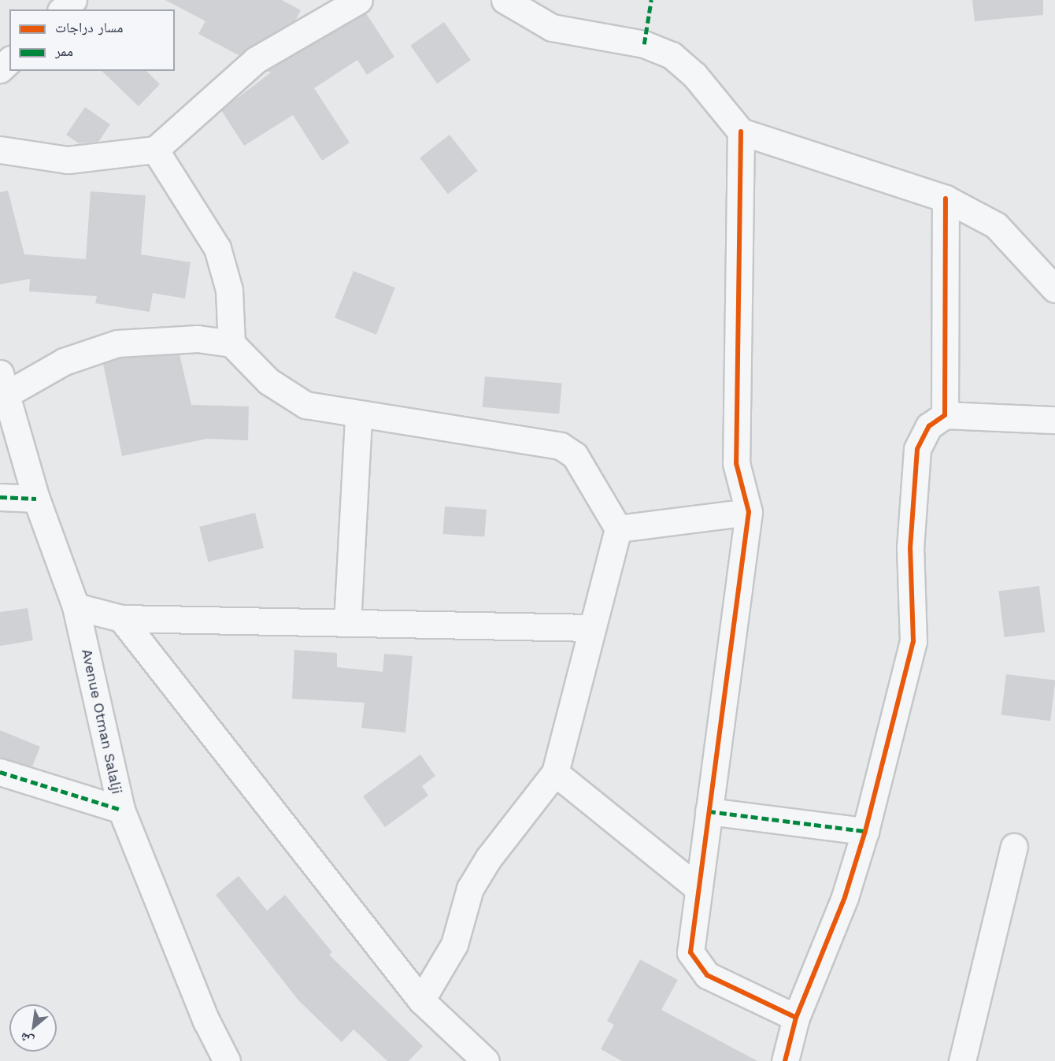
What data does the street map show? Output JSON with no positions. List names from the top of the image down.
{
  "streets": {
    "street": ["Avenue Otman Salalji"]
  },
  "legend": ["مسار دراجات", "ممر"],
  "north": "bottom left"
}
